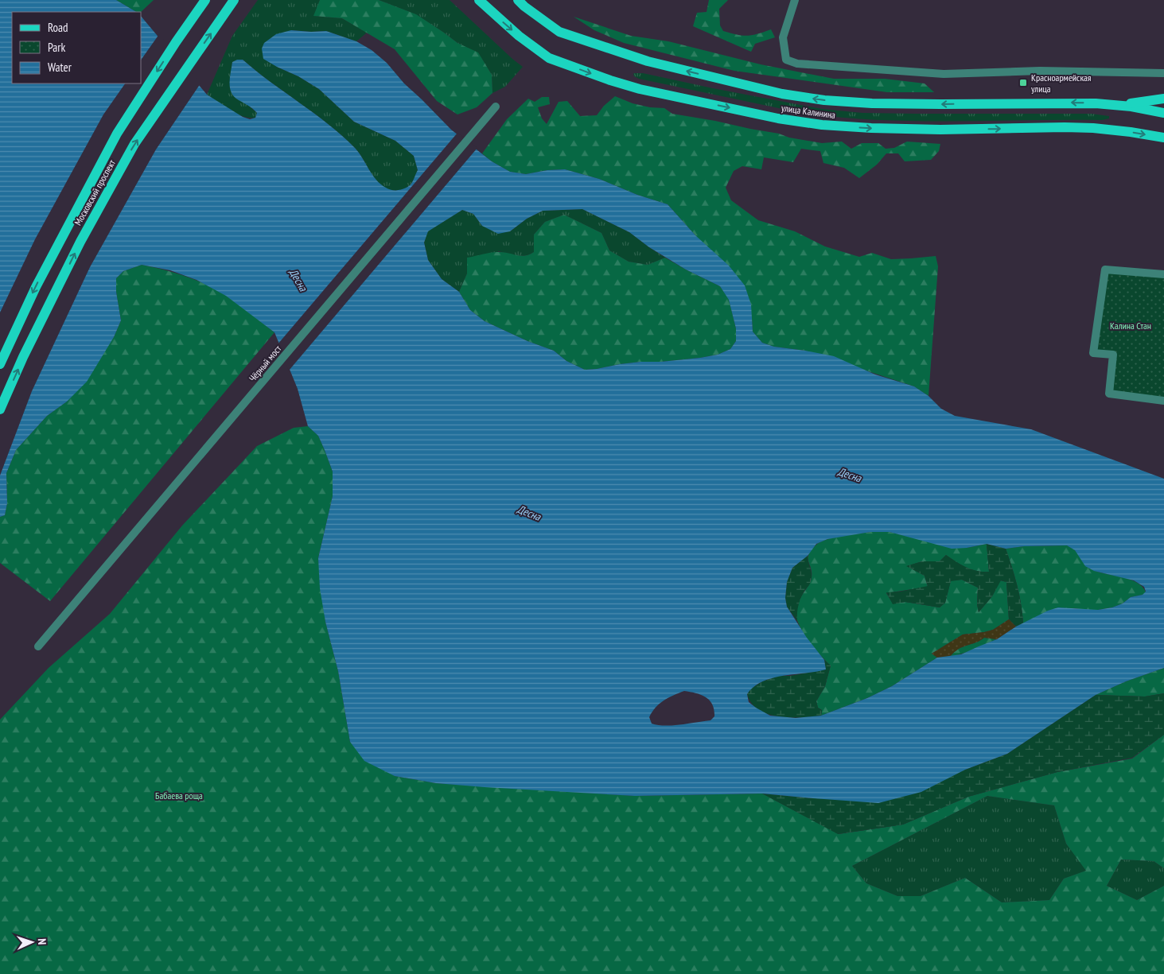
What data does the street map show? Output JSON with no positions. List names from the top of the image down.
{
  "streets": {
    "main road": ["улица Калинина", "Московский проспект"],
    "street": ["Чёрный мост"]
  },
  "water": ["Десна"],
  "parks": ["Калина Стан", "Бабаева роща"],
  "places": {
    "transit": ["Красноармейская улица"]
  },
  "legend": ["Road", "Park", "Water"],
  "north": "right"
}
